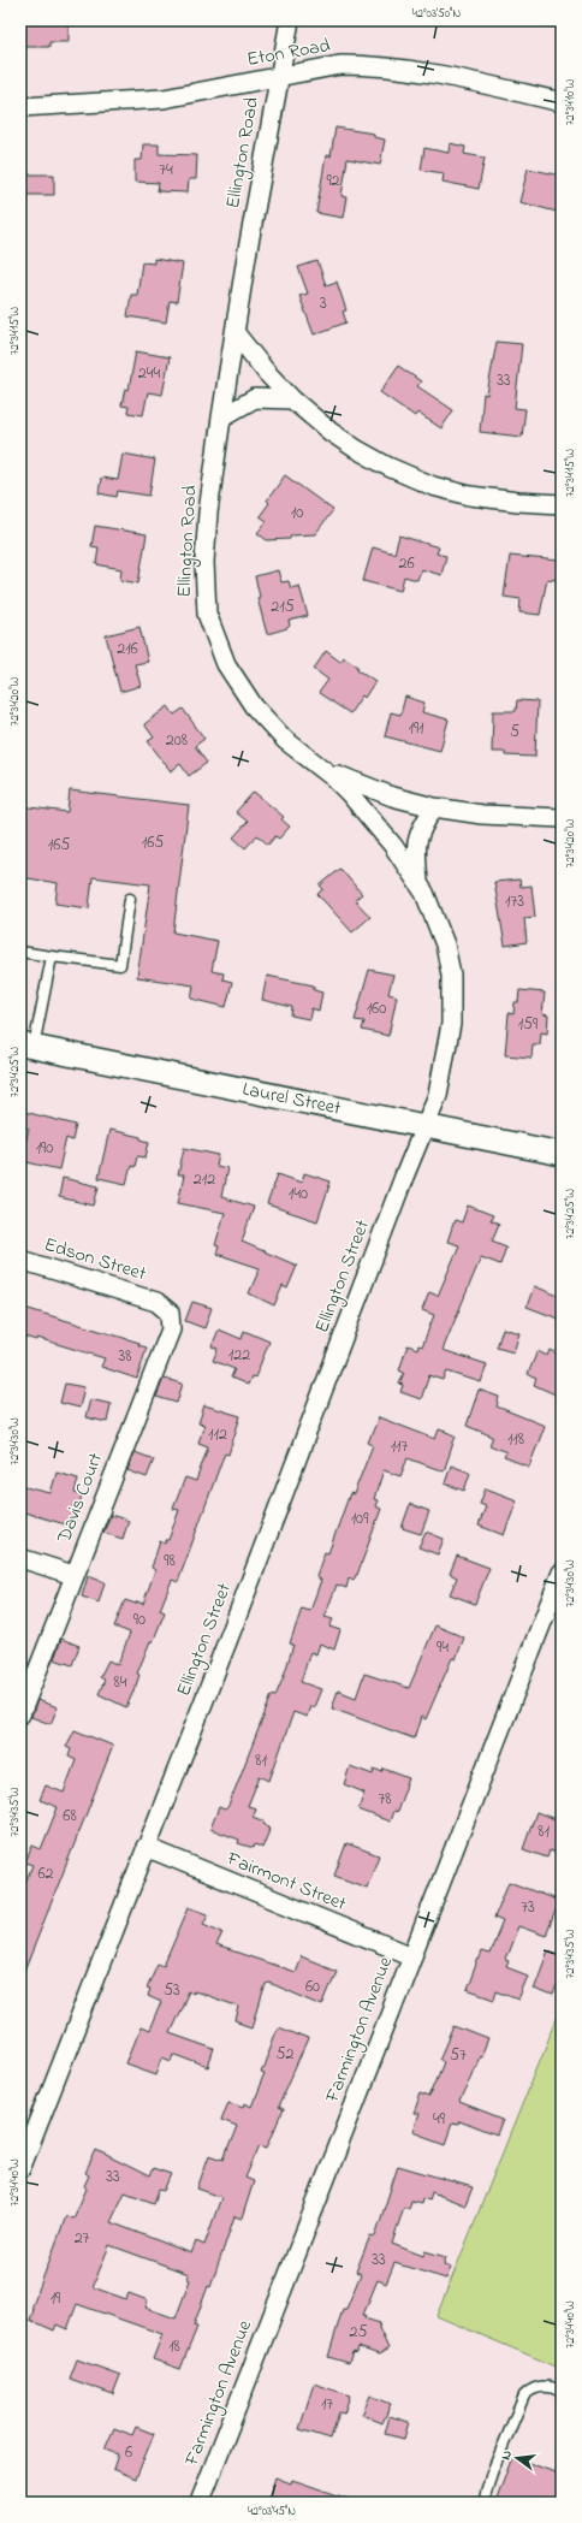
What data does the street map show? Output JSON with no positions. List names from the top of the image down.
{
  "streets": {
    "street": [
      "Eton Road",
      "Ellington Road",
      "Laurel Street",
      "Edson Street",
      "Ellington Street",
      "Davis Court",
      "Fairmont Street",
      "Farmington Avenue"
    ]
  },
  "crossings": [
    ["Eton Road", "Ellington Road"],
    ["Ellington Road", "Laurel Street"],
    ["Ellington Road", "Ellington Street"],
    ["Laurel Street", "Ellington Street"],
    ["Edson Street", "Davis Court"],
    ["Ellington Street", "Fairmont Street"],
    ["Fairmont Street", "Farmington Avenue"]
  ],
  "house_numbers": [
    "74",
    "92",
    "3",
    "244",
    "33",
    "10",
    "26",
    "215",
    "216",
    "191",
    "5",
    "208",
    "165",
    "165",
    "173",
    "160",
    "159",
    "190",
    "212",
    "140",
    "122",
    "38",
    "112",
    "118",
    "117",
    "109",
    "98",
    "90",
    "94",
    "84",
    "81",
    "78",
    "68",
    "81",
    "62",
    "73",
    "60",
    "53",
    "52",
    "57",
    "49",
    "33",
    "27",
    "33",
    "19",
    "25",
    "18",
    "17",
    "6"
  ],
  "north": "left",
  "coordinates": [
    "42°03'50\"N",
    "72°34'10\"W",
    "72°34'15\"W",
    "72°34'20\"W",
    "72°34'25\"W",
    "72°34'30\"W",
    "72°34'35\"W",
    "72°34'40\"W",
    "42°03'45\"N"
  ]
}
